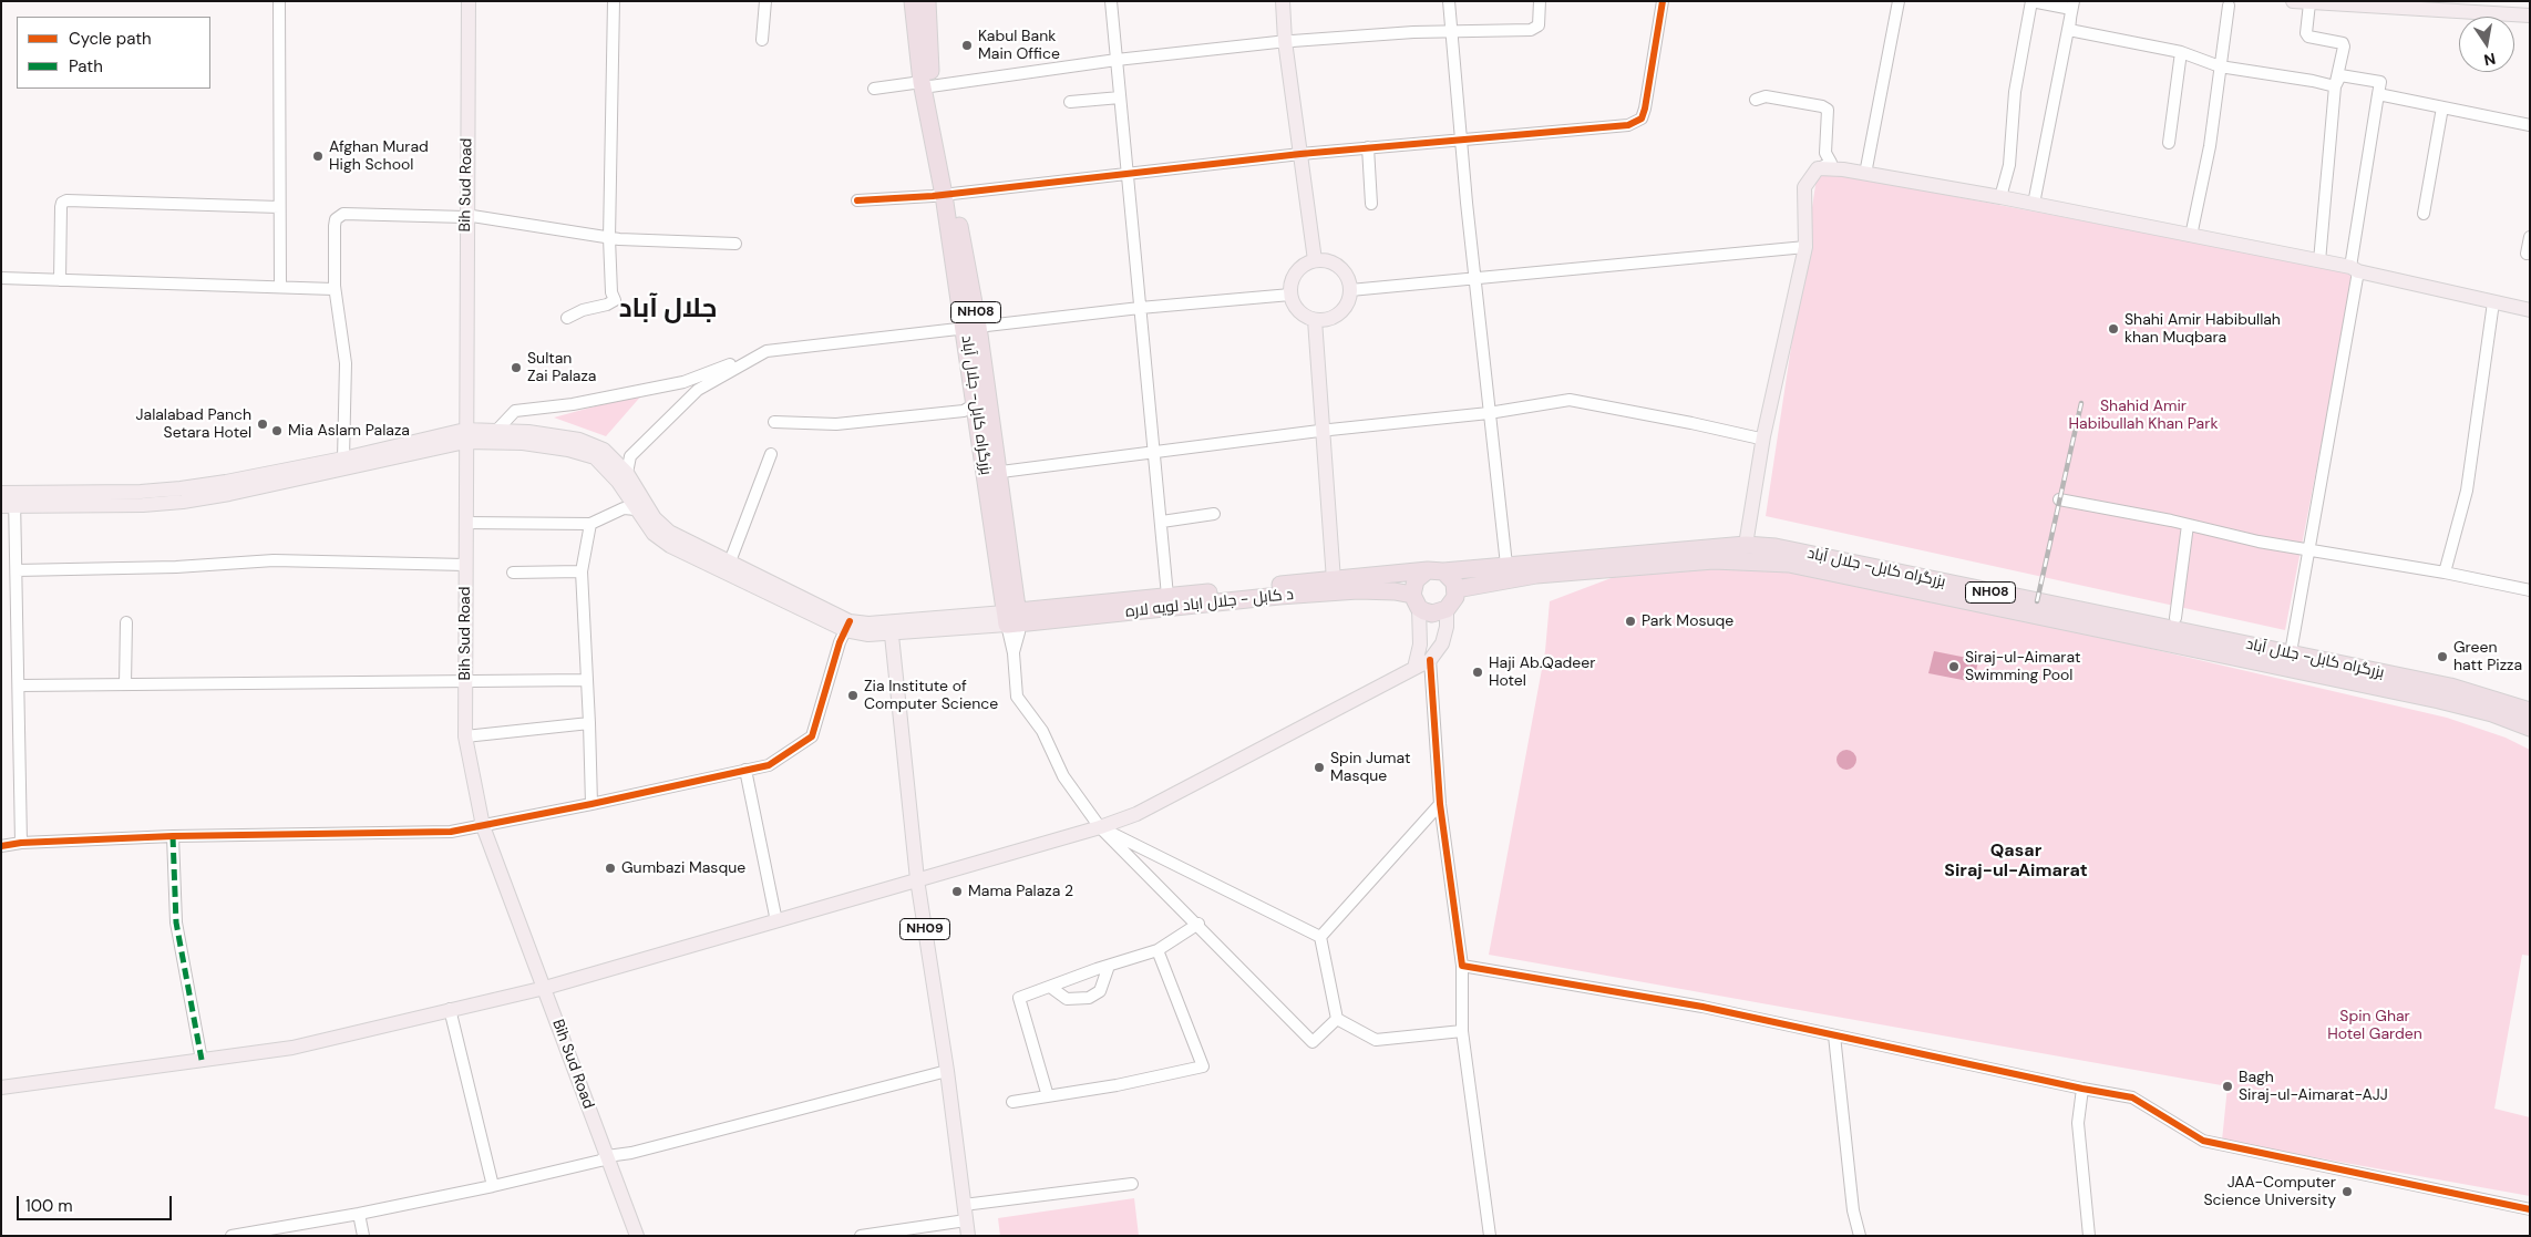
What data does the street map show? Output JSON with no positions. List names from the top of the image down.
{
  "streets": {
    "highway": ["NH08", "بزرگراه کابل- جلال آباد", "د کابل - جلال اباد لویه لاره"],
    "main road": ["Bih Sud Road", "NH09"]
  },
  "crossings": [
    ["بزرگراه کابل- جلال آباد", "د کابل - جلال اباد لویه لاره"]
  ],
  "districts": ["جلال آباد", "Qasar Siraj-ul-Aimarat"],
  "parks": ["Shahid Amir Habibullah Khan Park", "Spin Ghar Hotel Garden"],
  "places": [
    "Kabul Bank Main Office",
    "Afghan Murad High School",
    "Shahi Amir Habibullah khan Muqbara",
    "Sultan Zai Palaza",
    "Jalalabad Panch Setara Hotel",
    "Mia Aslam Palaza",
    "Park Mosuqe",
    "Green hatt Pizza",
    "Siraj-ul-Aimarat Swimming Pool",
    "Haji Ab.Qadeer Hotel",
    "Zia Institute of Computer Science",
    "Spin Jumat Masque",
    "Gumbazi Masque",
    "Mama Palaza 2",
    "Bagh Siraj-ul-Aimarat-AJJ",
    "JAA-Computer Science University"
  ],
  "legend": ["Cycle path", "Path"],
  "scale_bar": "100 m",
  "north": "bottom"
}
